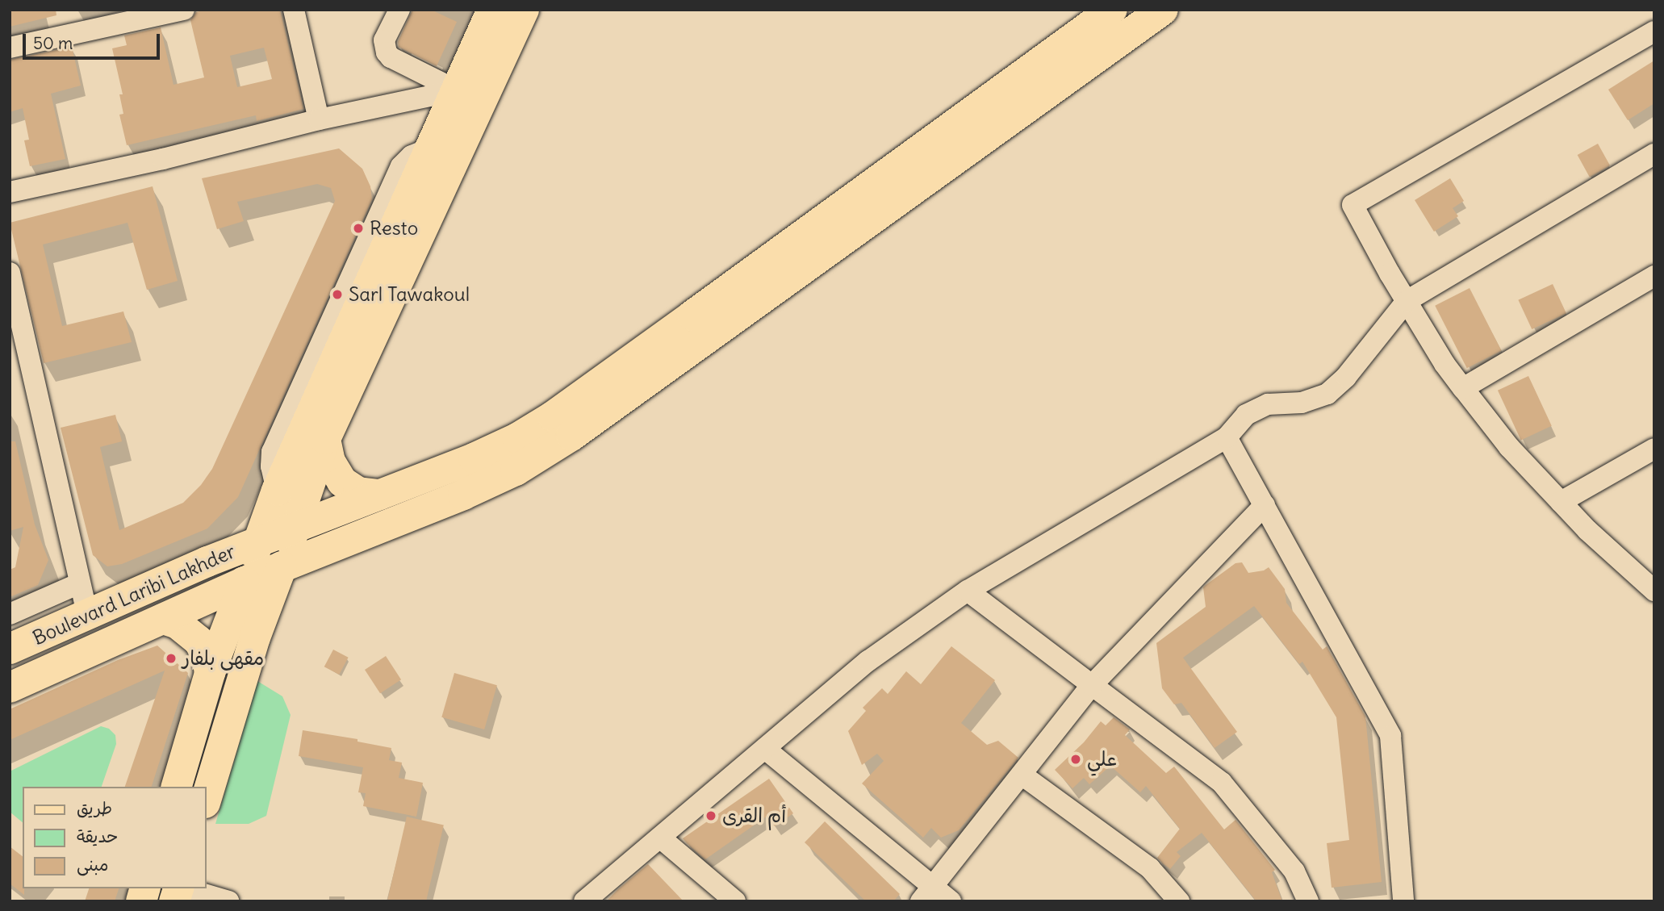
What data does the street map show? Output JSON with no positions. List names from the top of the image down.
{
  "streets": {
    "main road": ["Boulevard Laribi Lakhder"]
  },
  "places": [
    "Resto",
    "Sarl Tawakoul",
    "مقهى بلفار",
    "علي",
    "أم القرى"
  ],
  "legend": ["طريق", "حديقة", "مبنى"],
  "scale_bar": "50 m"
}
